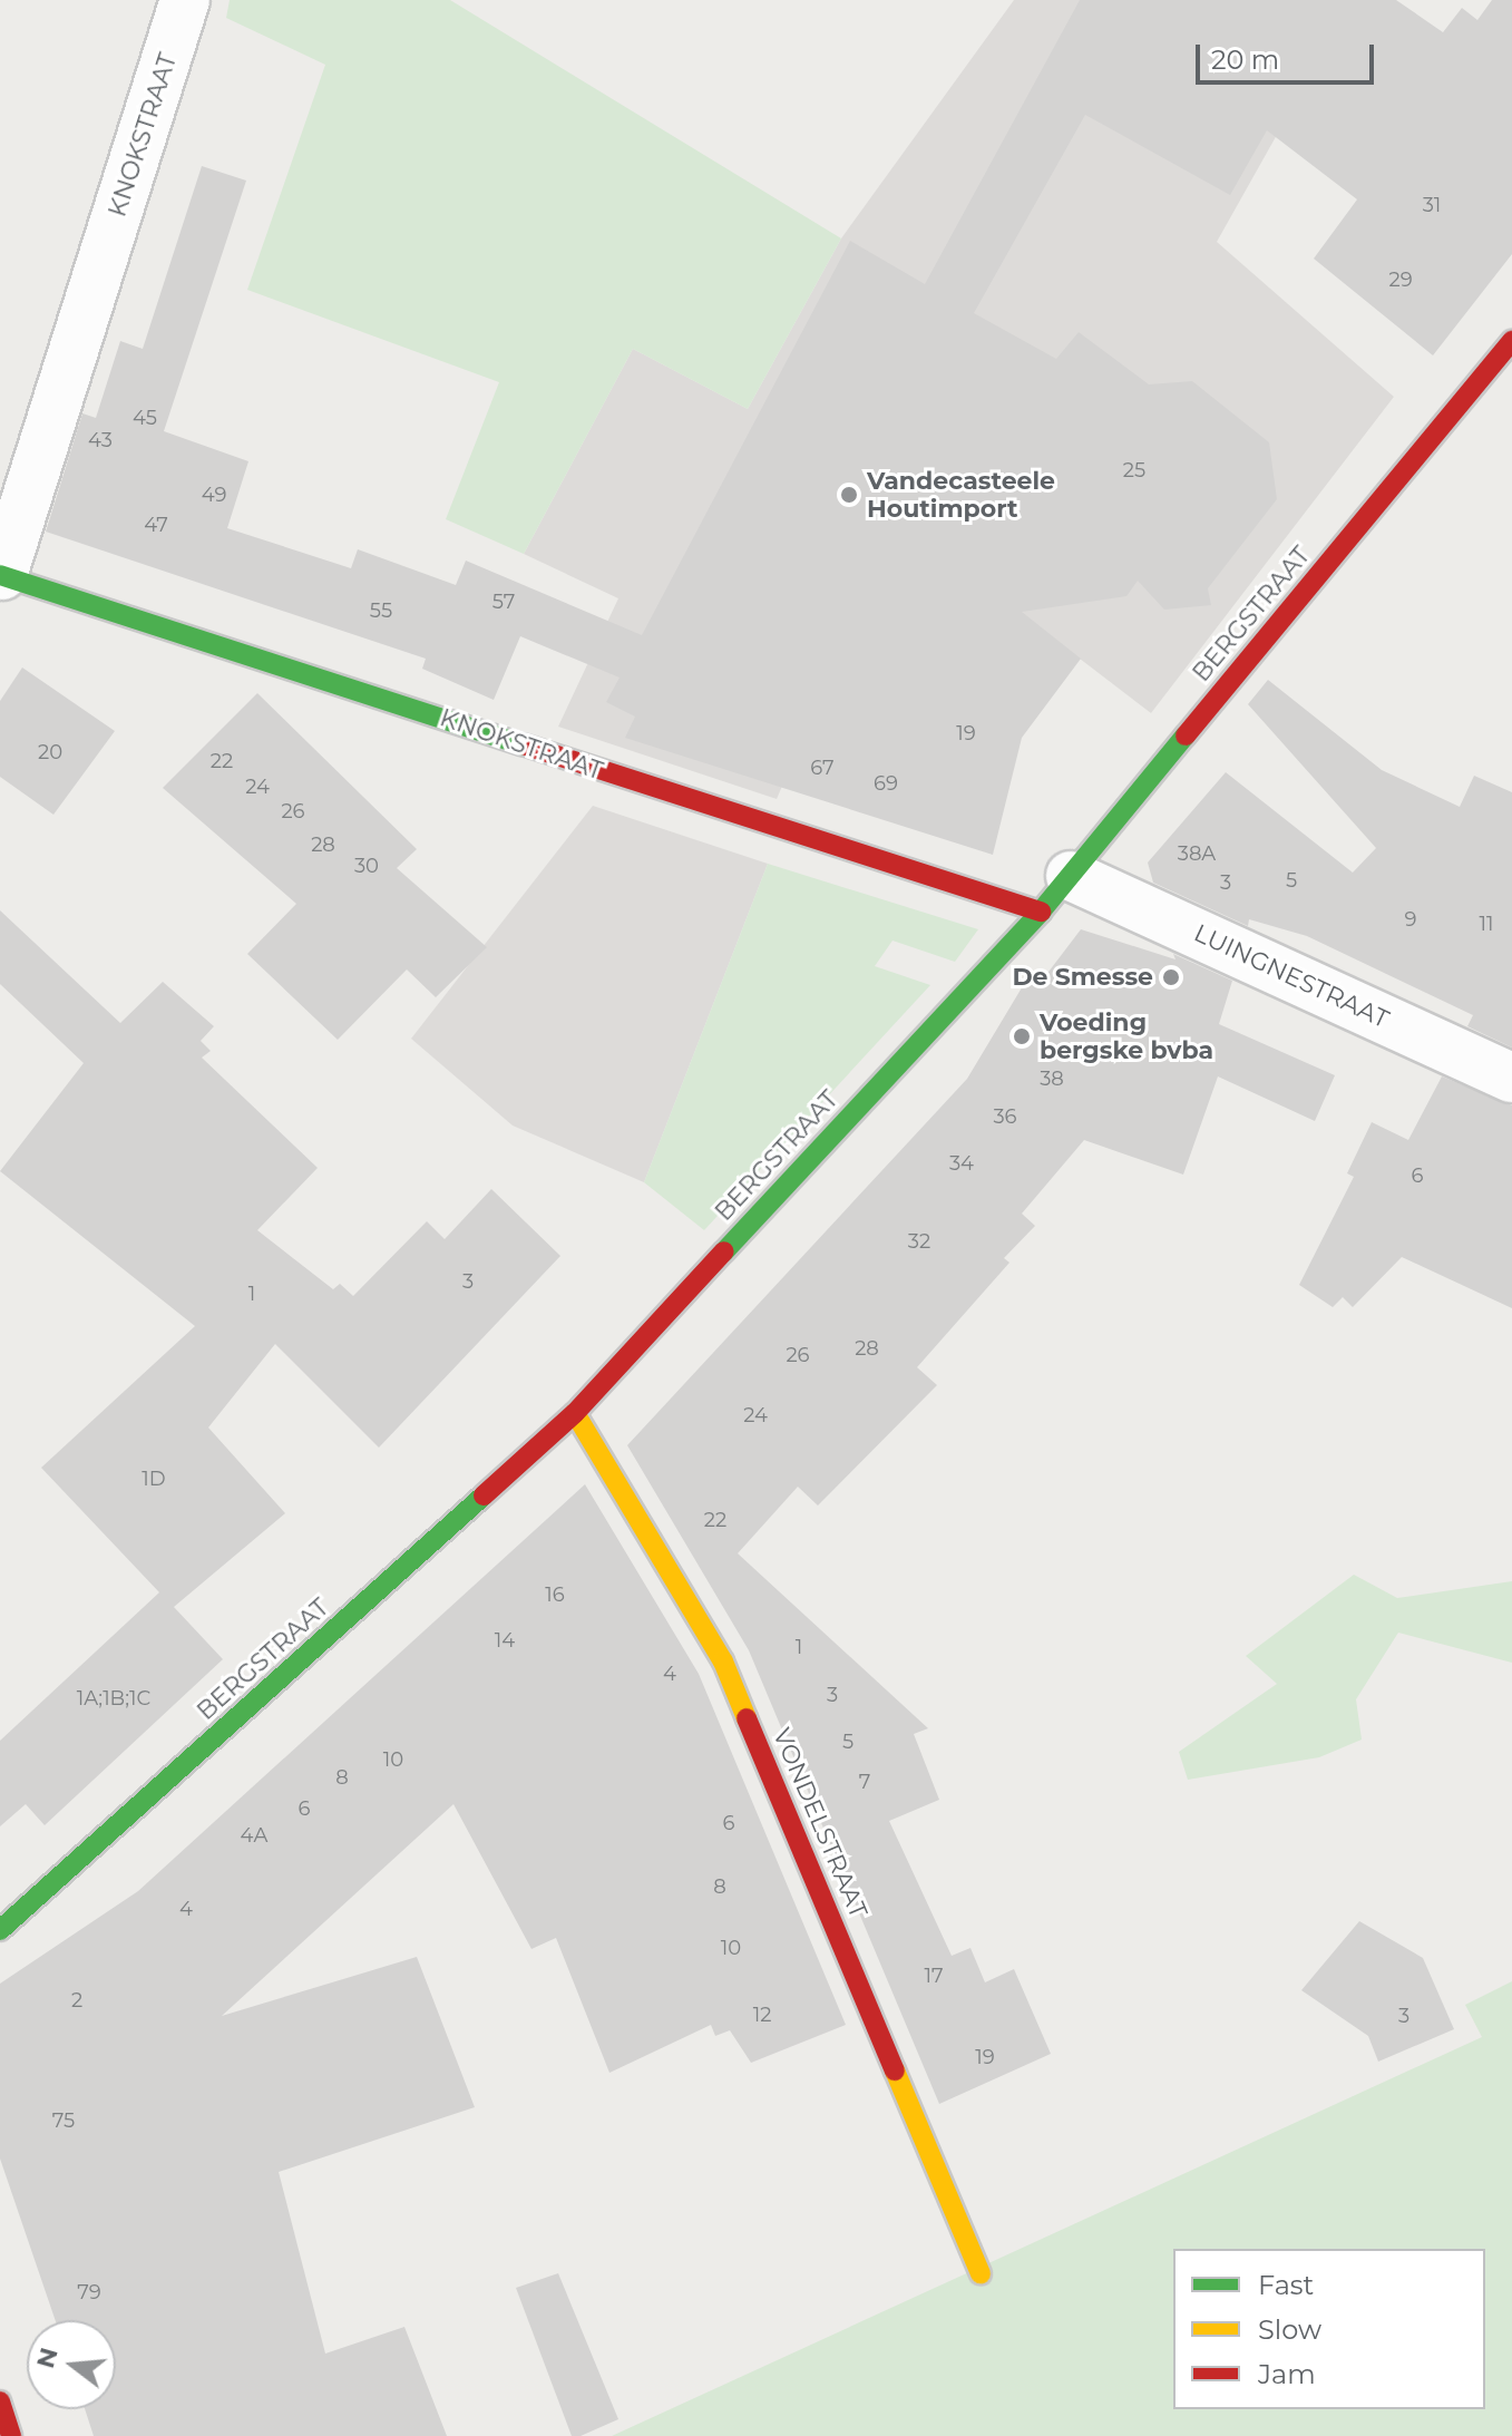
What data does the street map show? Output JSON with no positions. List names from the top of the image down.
{
  "streets": {
    "street": [
      "KNOKSTRAAT",
      "BERGSTRAAT",
      "LUINGNESTRAAT",
      "VONDELSTRAAT"
    ]
  },
  "crossings": [
    ["KNOKSTRAAT", "BERGSTRAAT"],
    ["KNOKSTRAAT", "LUINGNESTRAAT"],
    ["BERGSTRAAT", "LUINGNESTRAAT"],
    ["BERGSTRAAT", "VONDELSTRAAT"]
  ],
  "places": ["Vandecasteele Houtimport", "De Smesse", "Voeding bergske bvba"],
  "house_numbers": [
    "31",
    "29",
    "45",
    "43",
    "25",
    "49",
    "47",
    "57",
    "55",
    "19",
    "20",
    "22",
    "67",
    "69",
    "24",
    "26",
    "28",
    "38A",
    "30",
    "5",
    "3",
    "9",
    "11",
    "38",
    "36",
    "34",
    "6",
    "32",
    "3",
    "1",
    "28",
    "26",
    "24",
    "1D",
    "22",
    "16",
    "14",
    "1",
    "4",
    "3",
    "1A;1B;1C",
    "5",
    "10",
    "8",
    "7",
    "6",
    "6",
    "4A",
    "8",
    "4",
    "10",
    "17",
    "2",
    "12",
    "3",
    "19",
    "75",
    "79"
  ],
  "legend": ["Fast", "Slow", "Jam"],
  "scale_bar": "20 m",
  "north": "left"
}
